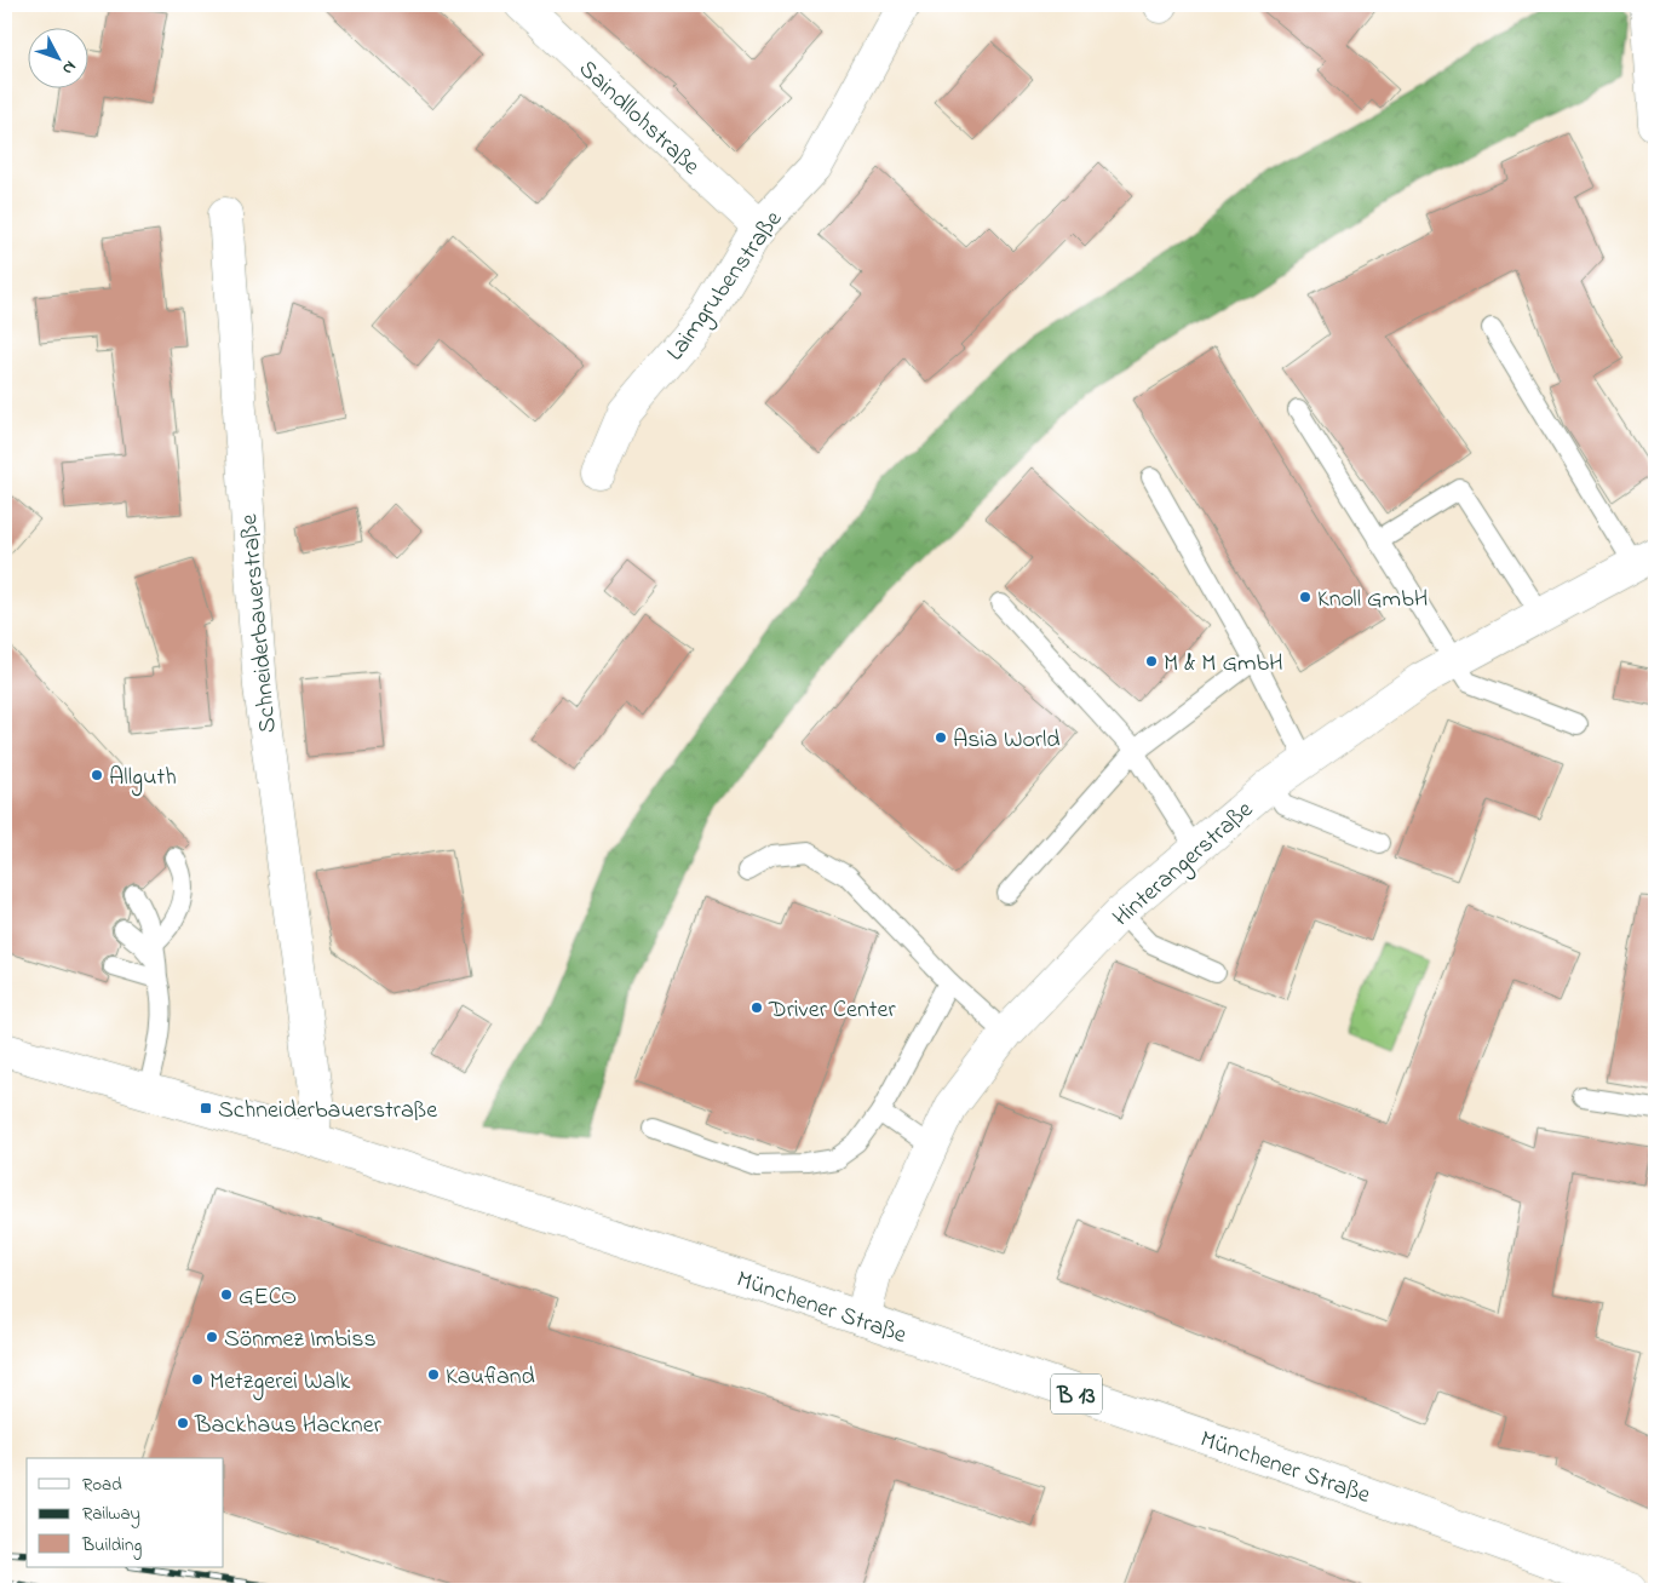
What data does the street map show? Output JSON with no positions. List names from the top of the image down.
{
  "streets": {
    "street": [
      "Saindllohstraße",
      "Laimgrubenstraße",
      "Schneiderbauerstraße",
      "Hinterangerstraße",
      "Münchener Straße",
      "B 13"
    ]
  },
  "crossings": [
    ["Saindllohstraße", "Laimgrubenstraße"],
    ["Schneiderbauerstraße", "Münchener Straße"],
    ["Hinterangerstraße", "Münchener Straße"]
  ],
  "places": {
    "other": [
      "Knoll GmbH",
      "M & M GmbH",
      "Asia World",
      "Allguth",
      "Driver Center",
      "GECO",
      "Sönmez Imbiss",
      "Kaufland",
      "Metzgerei Walk",
      "Backhaus Hackner"
    ],
    "transit": ["Schneiderbauerstraße"]
  },
  "legend": ["Road", "Railway", "Building"],
  "north": "bottom right"
}
